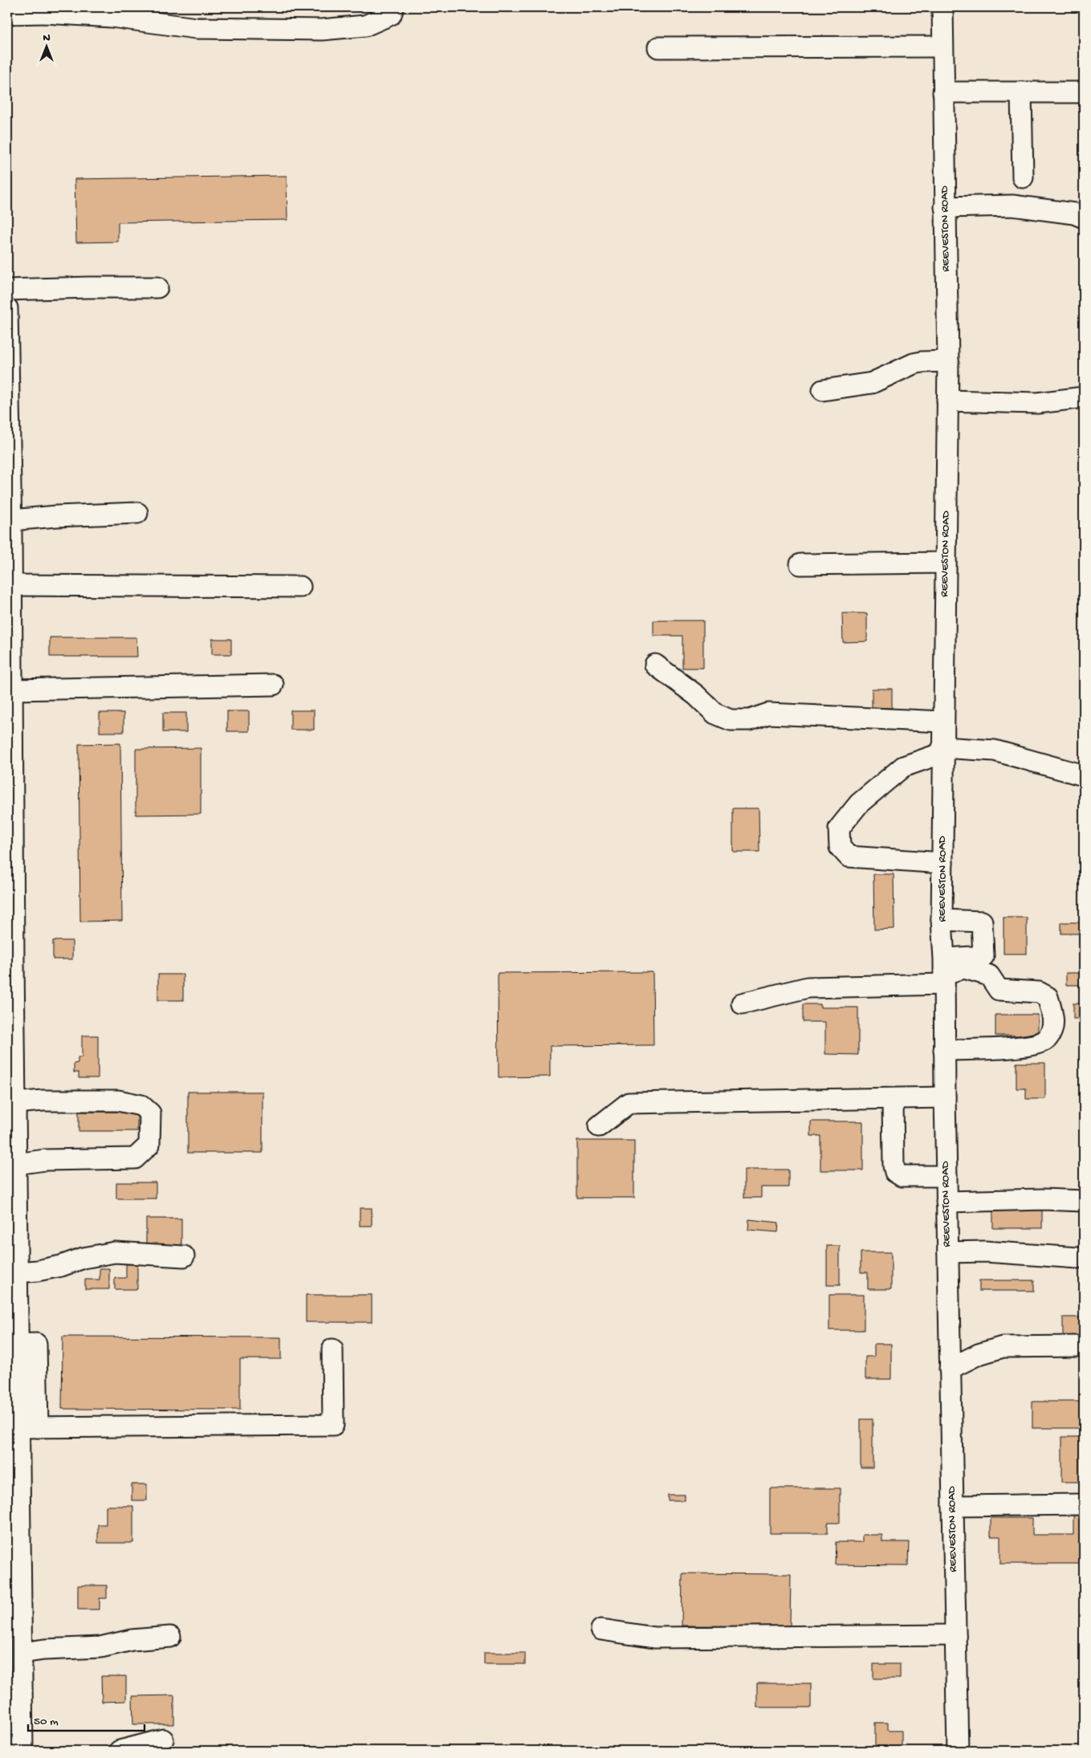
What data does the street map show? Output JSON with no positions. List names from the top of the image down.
{
  "streets": {
    "street": ["REEVESTON ROAD"]
  },
  "scale_bar": "50 m",
  "north": "top"
}
